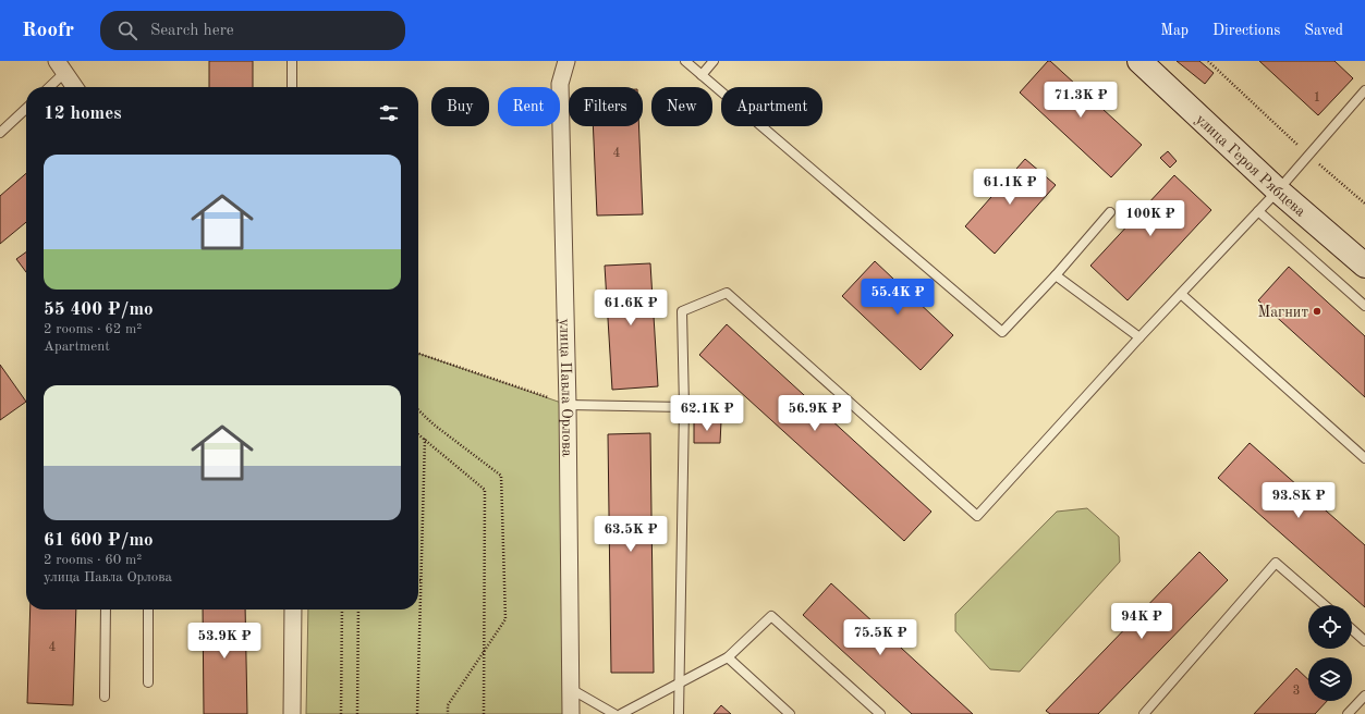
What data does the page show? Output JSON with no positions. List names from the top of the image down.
{
  "streets": {
    "main road": ["улица Героя Рябцева"],
    "street": ["улица Павла Орлова"]
  },
  "places": ["Магнит"],
  "house_numbers": [
    "1",
    "4",
    "4",
    "3"
  ],
  "page": {
    "header": "Roofr",
    "search": "Search here",
    "nav": ["Map", "Directions", "Saved"],
    "price": [
      "71.3K ₽",
      "61.1K ₽",
      "100K ₽",
      "55.4K ₽",
      "61.6K ₽",
      "62.1K ₽",
      "56.9K ₽",
      "93.8K ₽",
      "63.5K ₽",
      "94K ₽",
      "75.5K ₽",
      "53.9K ₽"
    ],
    "chip": [
      "Buy",
      "Rent",
      "Filters",
      "New",
      "Apartment"
    ],
    "heading": "12 homes",
    "list": [
      {
        "name": "55 400 ₽/mo",
        "note": "2 rooms · 62 m² · Apartment"
      },
      {
        "name": "61 600 ₽/mo",
        "note": "2 rooms · 60 m² · улица Павла Орлова"
      }
    ]
  }
}
